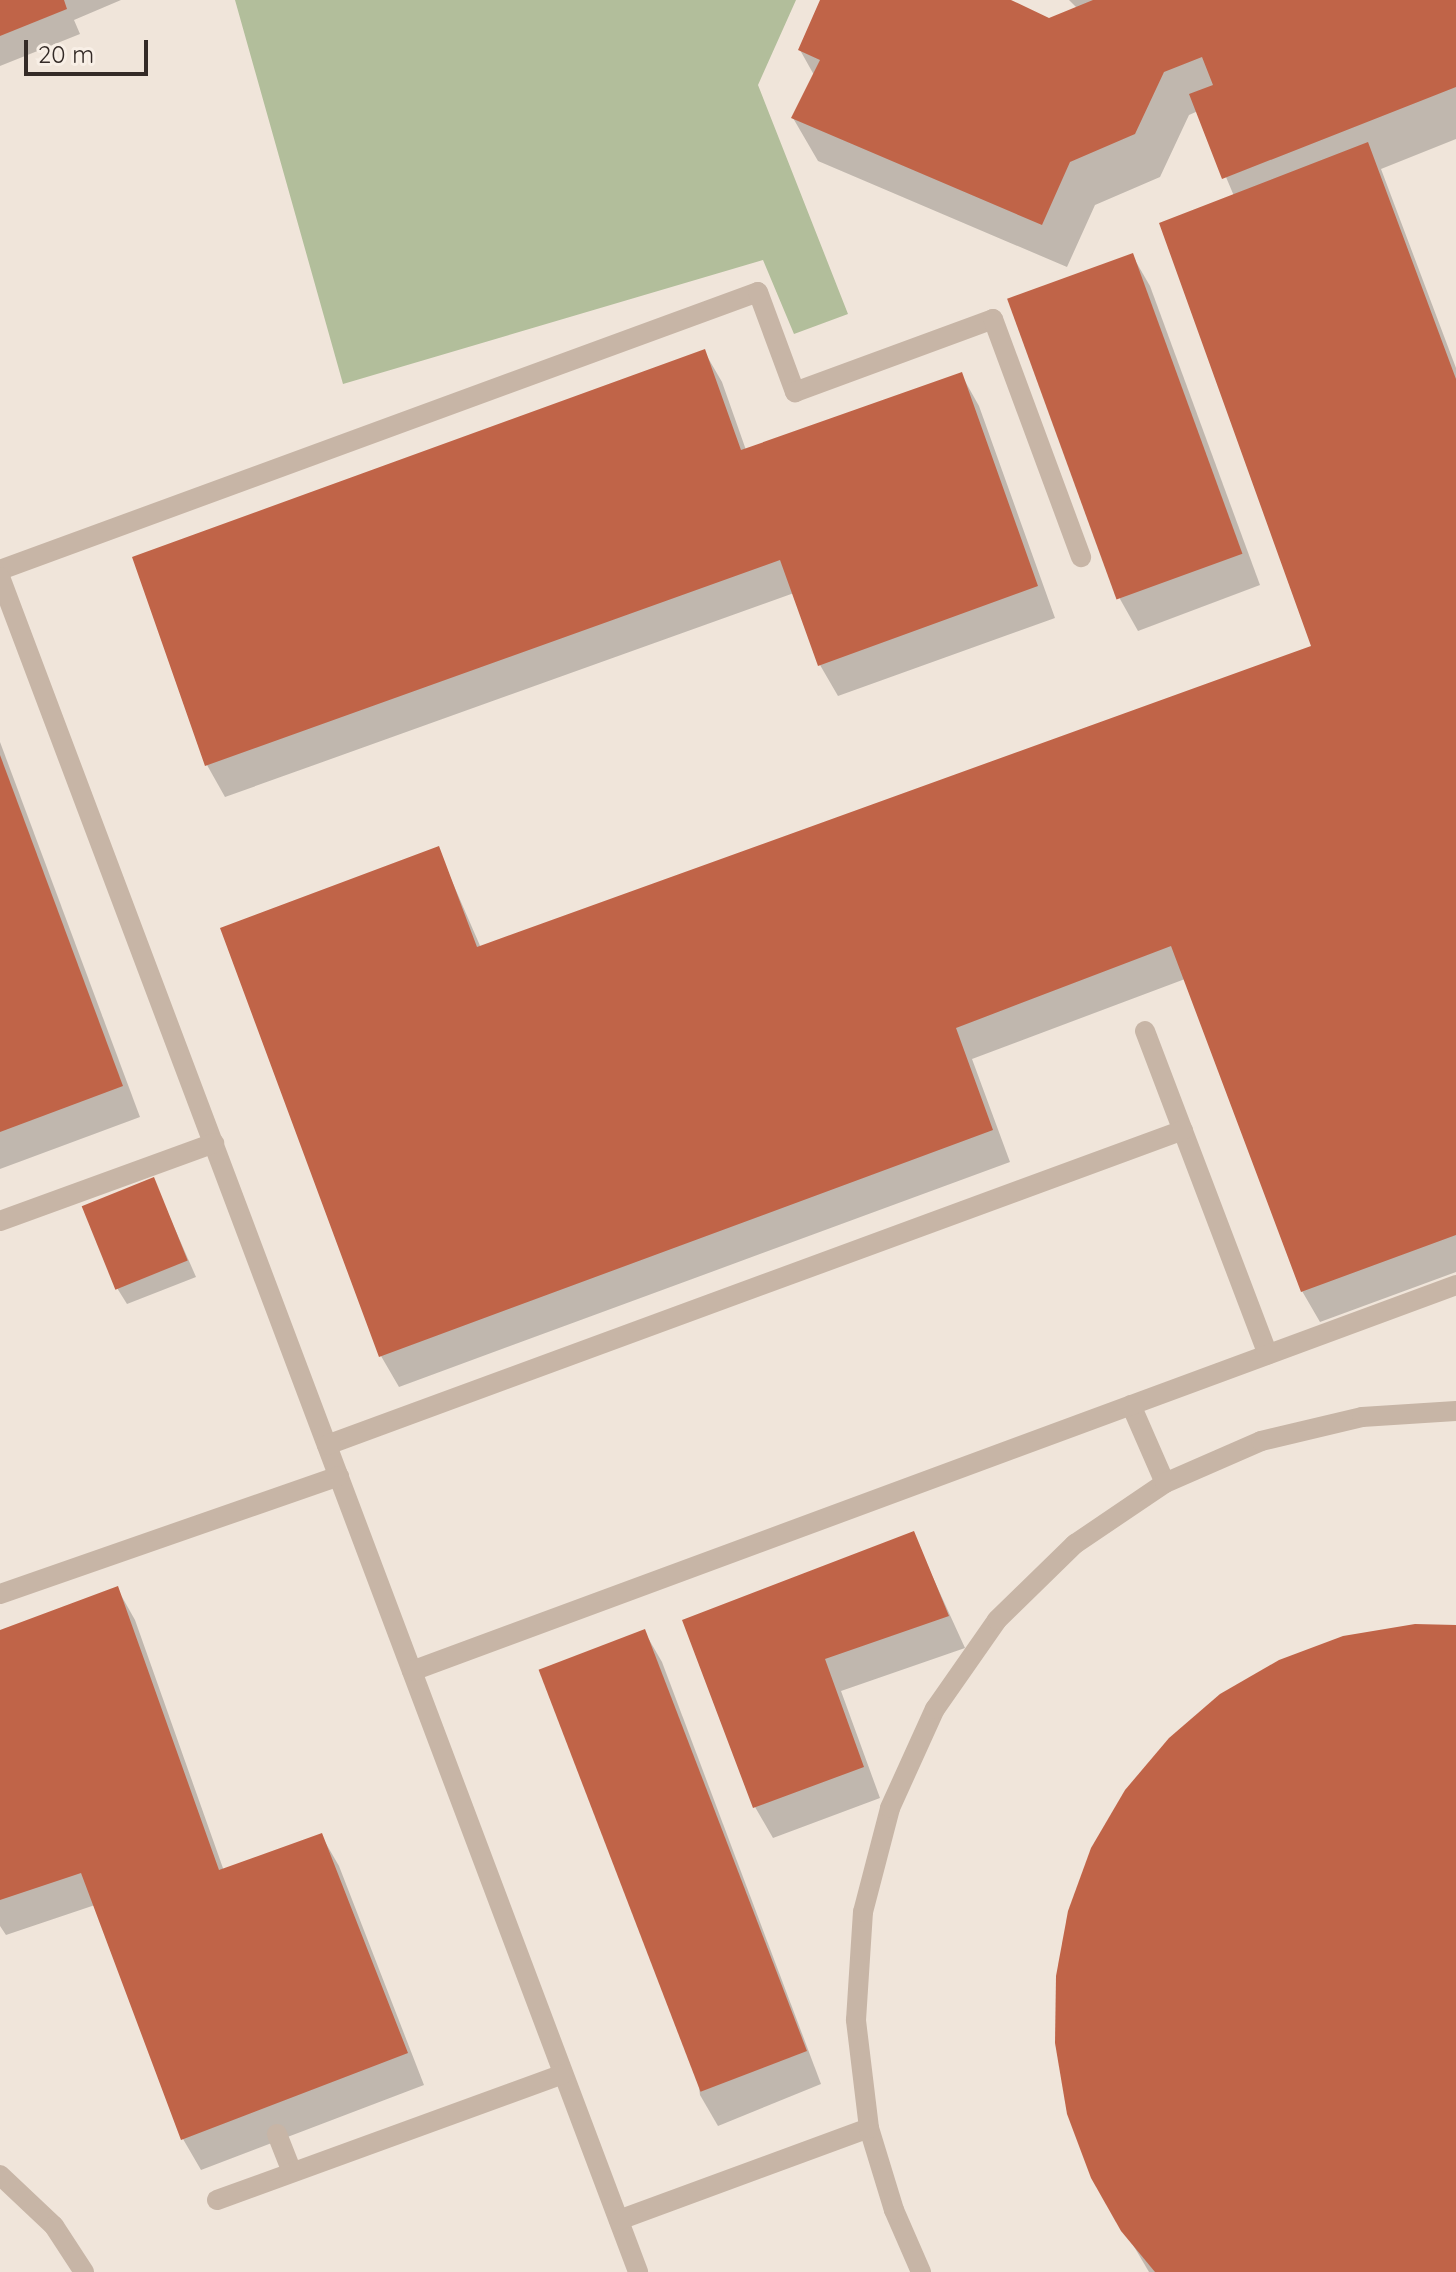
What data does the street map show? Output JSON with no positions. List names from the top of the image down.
{
  "scale_bar": "20 m"
}
